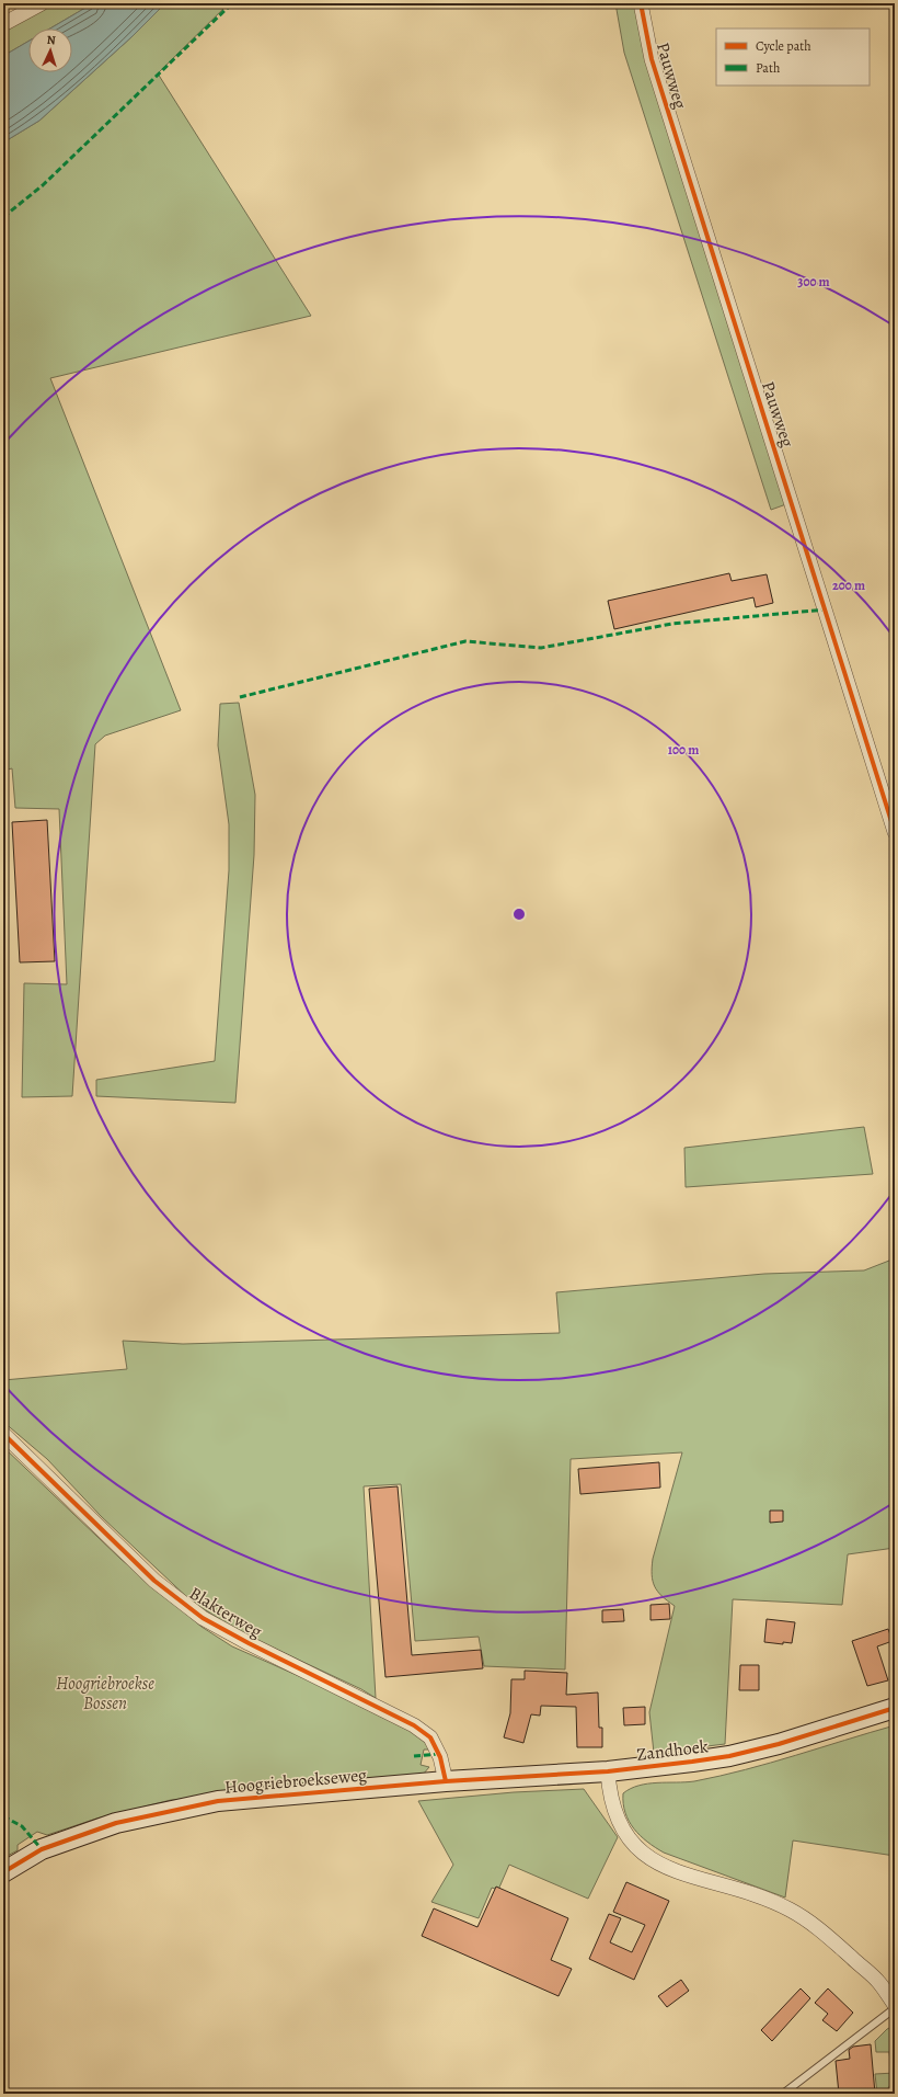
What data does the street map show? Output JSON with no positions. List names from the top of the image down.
{
  "streets": {
    "street": [
      "Pauwweg",
      "Blakterweg",
      "Zandhoek",
      "Hoogriebroekseweg"
    ]
  },
  "crossings": [
    ["Blakterweg", "Zandhoek"],
    ["Blakterweg", "Hoogriebroekseweg"],
    ["Zandhoek", "Hoogriebroekseweg"]
  ],
  "parks": ["Hoogriebroekse Bossen"],
  "legend": ["Cycle path", "Path"],
  "north": "top",
  "rings": ["300 m", "200 m", "100 m"]
}
